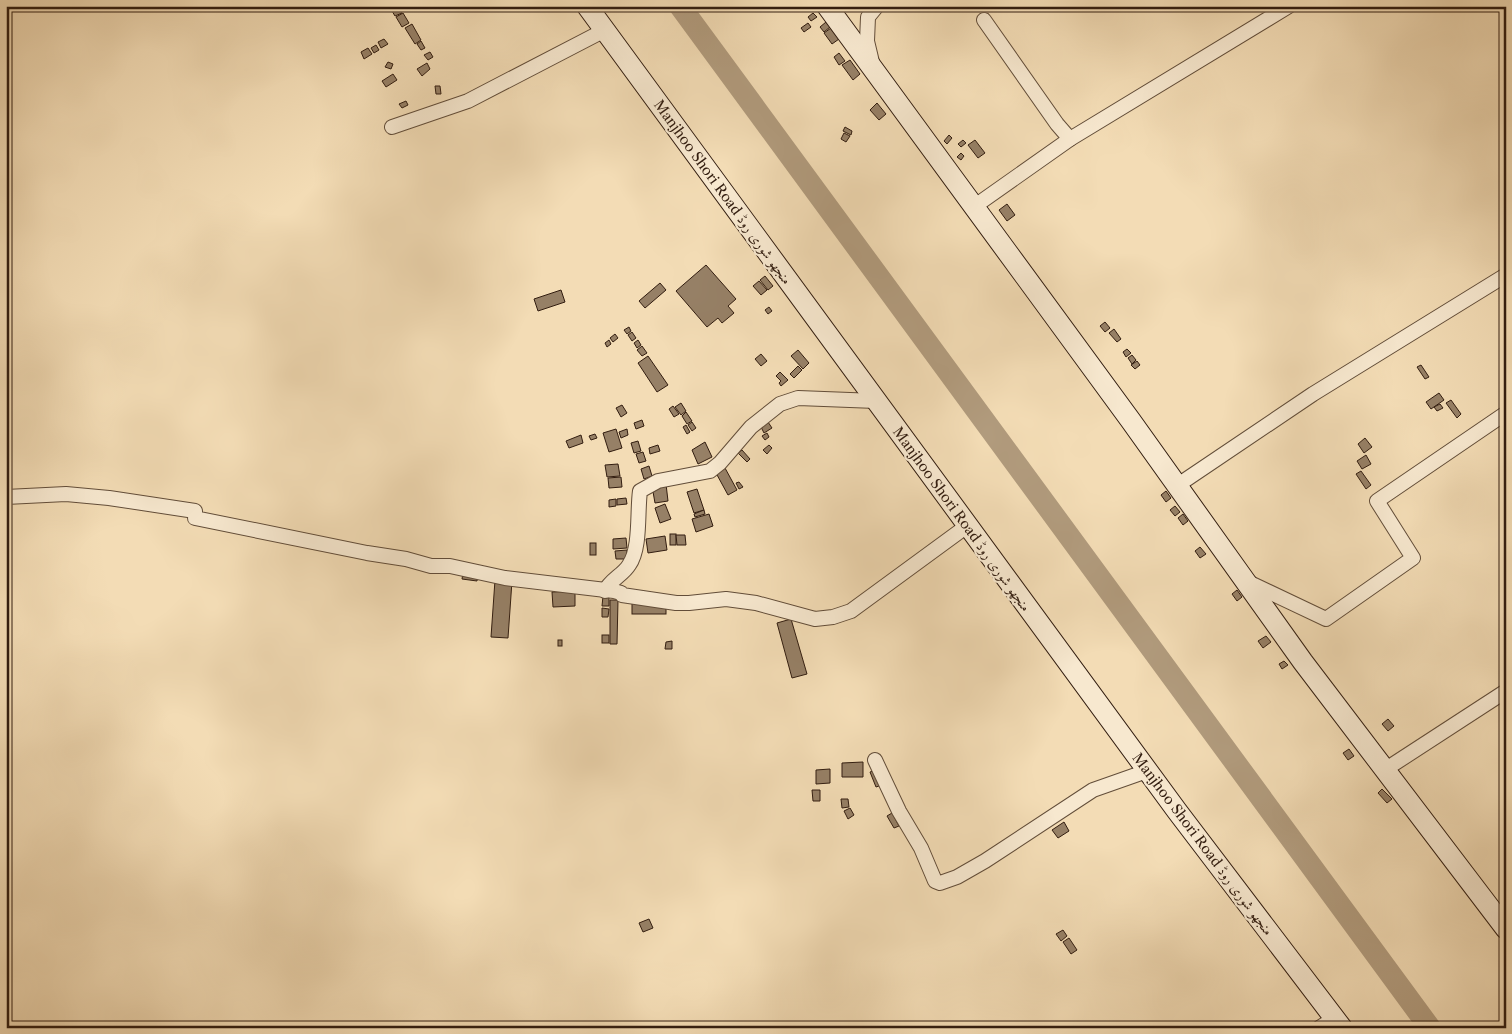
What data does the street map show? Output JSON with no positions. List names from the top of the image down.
{
  "streets": {
    "street": ["Manjhoo Shori Road منجھو شوری روڈ"]
  }
}
